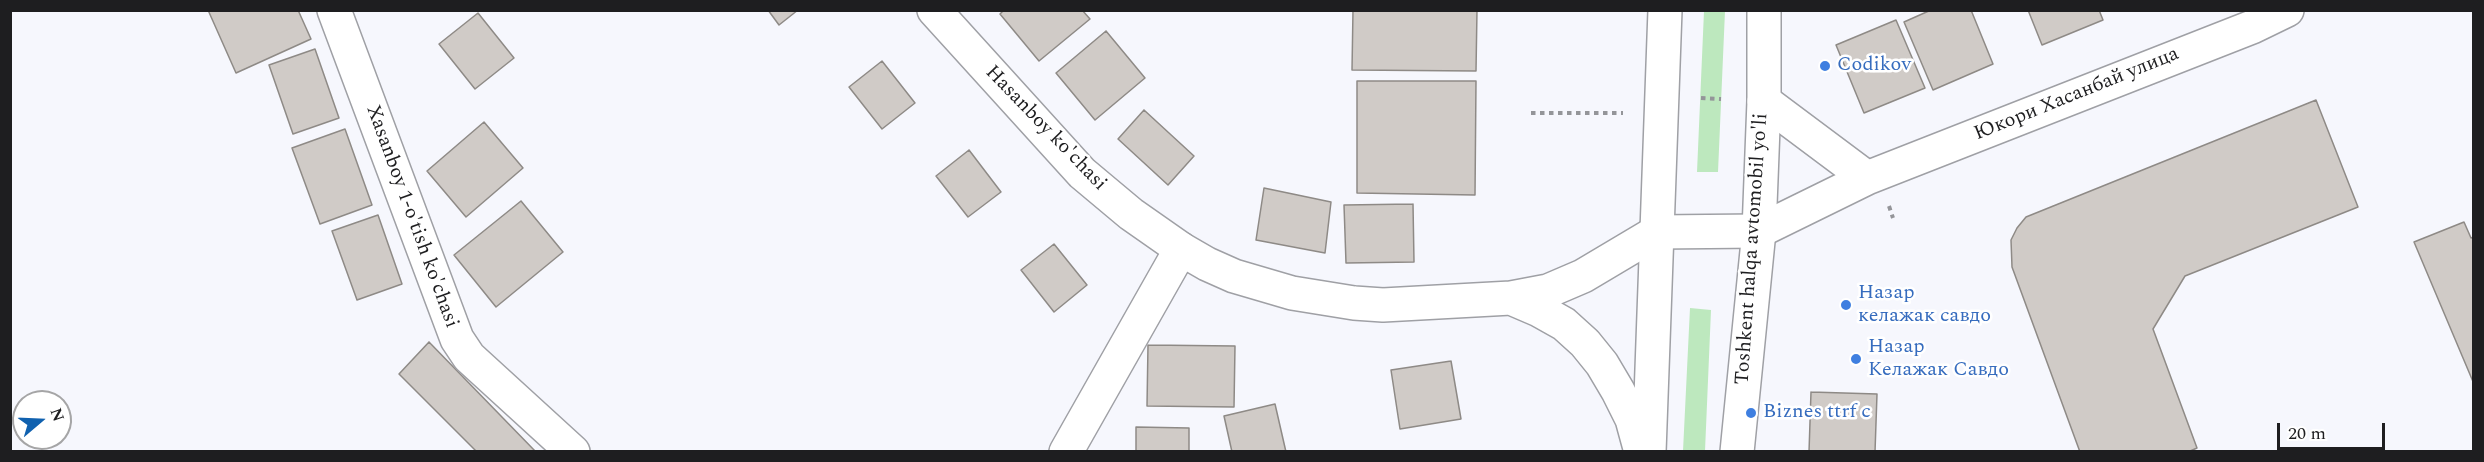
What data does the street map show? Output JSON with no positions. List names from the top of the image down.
{
  "streets": {
    "main road": [
      "Юкори Хасанбай улица",
      "Hasanboy ko'chasi",
      "Xasanboy 1-o'tish ko'chasi",
      "Toshkent halqa avtomobil yo'li"
    ]
  },
  "crossings": [
    ["Юкори Хасанбай улица", "Toshkent halqa avtomobil yo'li"]
  ],
  "places": [
    "Codikov",
    "Назар келажак савдо",
    "Назар Келажак Савдо",
    "Biznes ttrf c"
  ],
  "scale_bar": "20 m",
  "north": "right"
}
